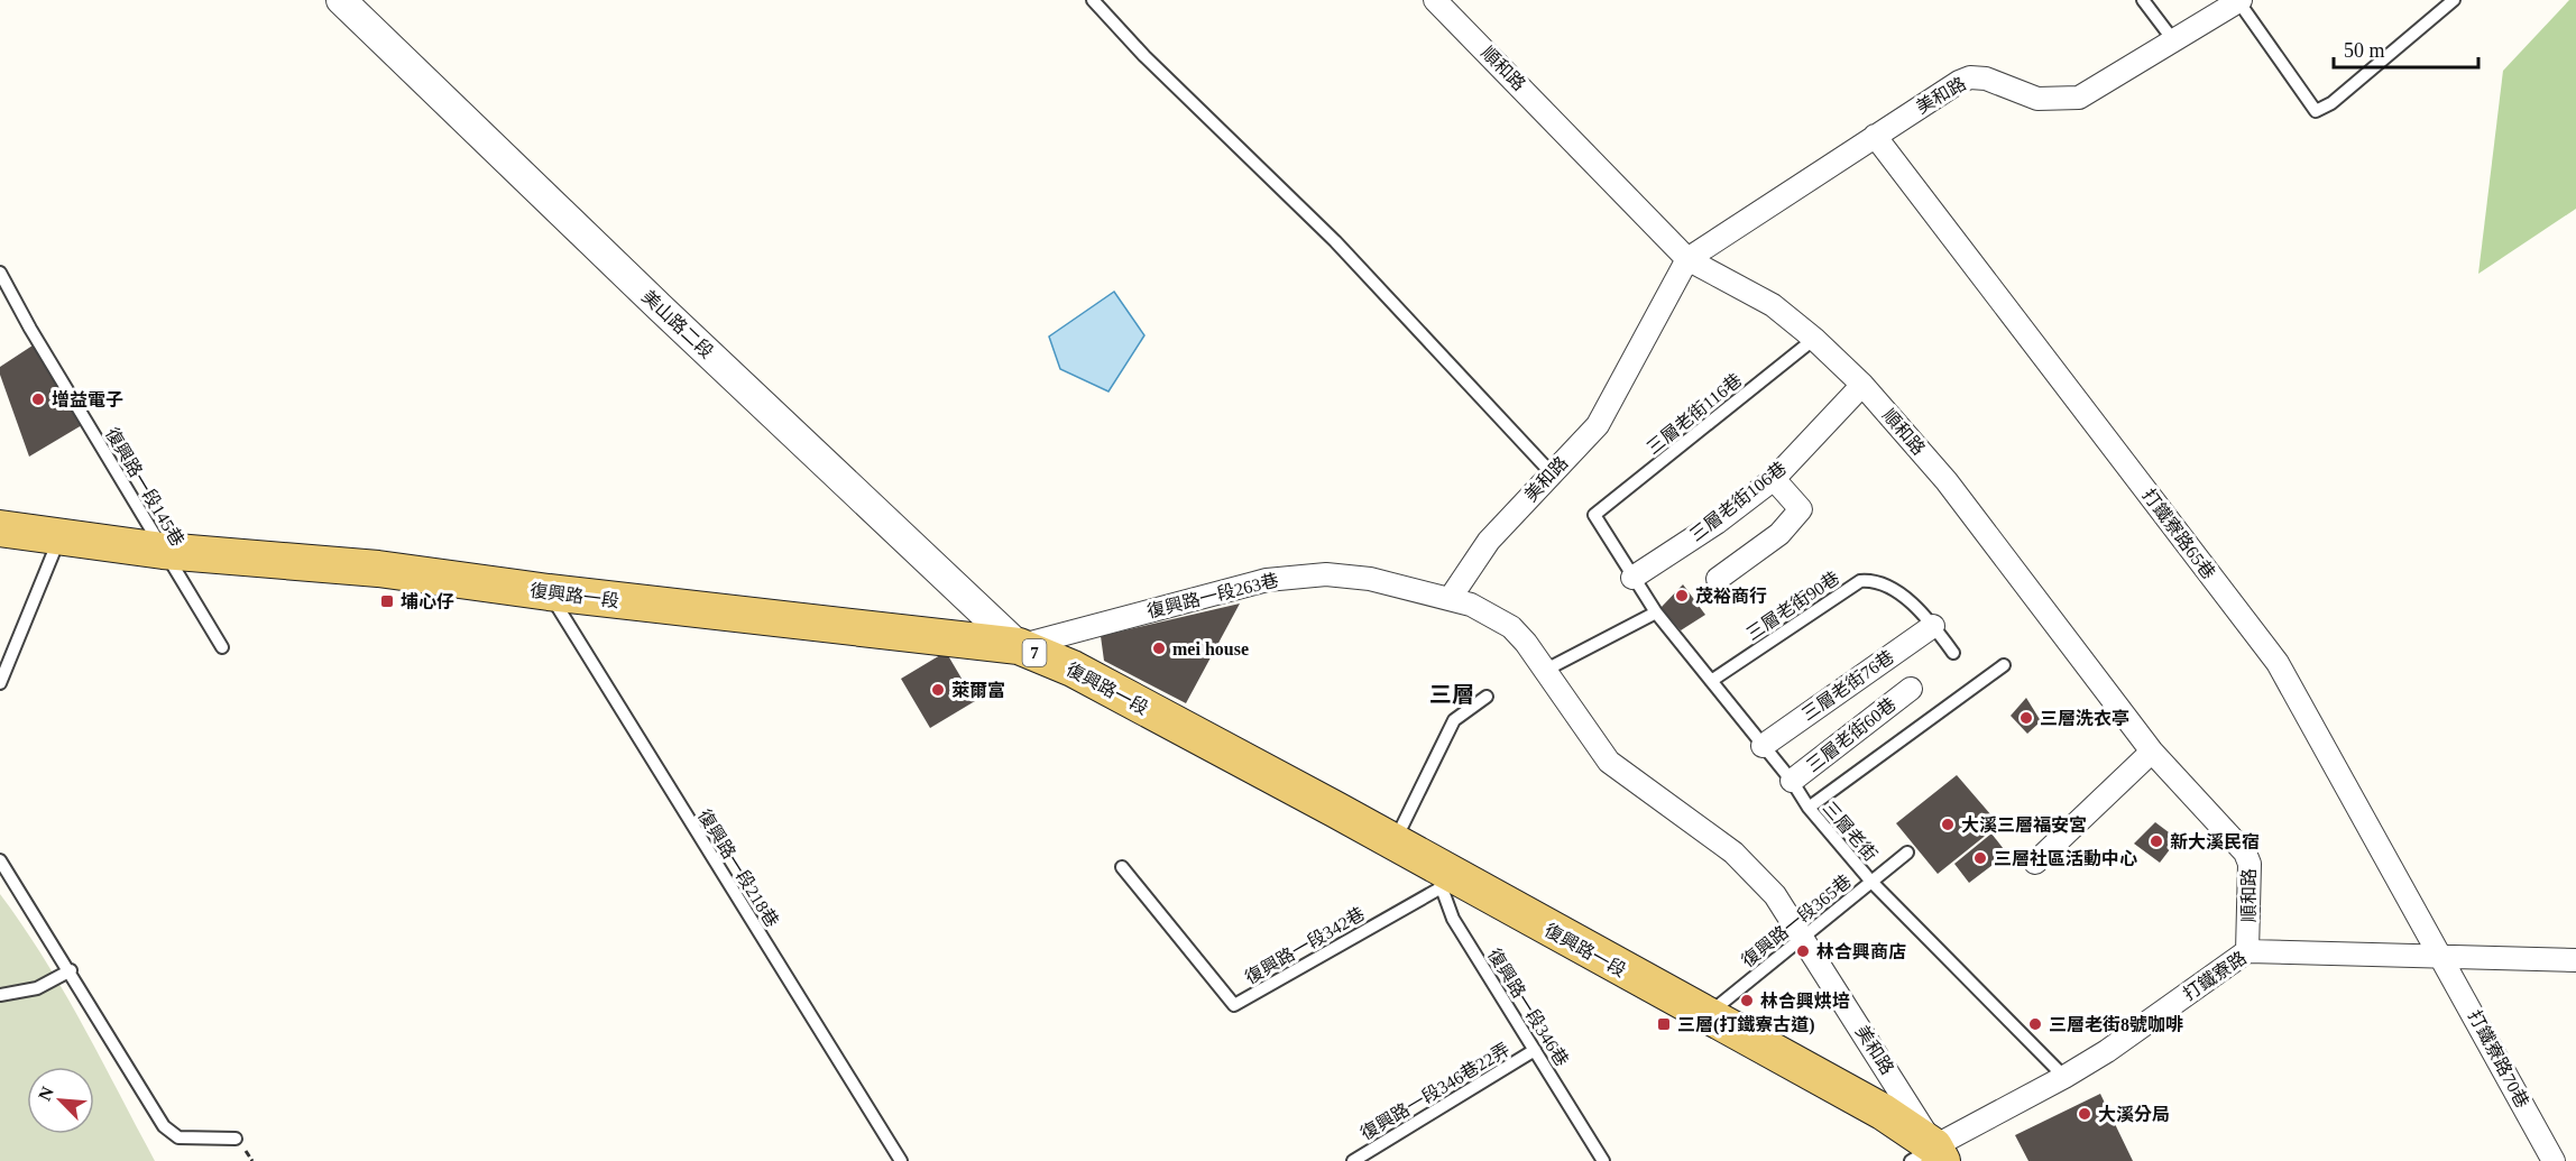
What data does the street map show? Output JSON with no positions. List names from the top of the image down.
{
  "streets": {
    "main road": ["復興路一段", "7"],
    "street": [
      "順和路",
      "美和路",
      "美山路二段",
      "三層老街106巷",
      "打鐵寮路65巷",
      "復興路一段263巷",
      "三層老街76巷",
      "三層老街60巷",
      "打鐵寮路",
      "打鐵寮路70巷"
    ],
    "lane": [
      "三層老街116巷",
      "復興路一段145巷",
      "三層老街90巷",
      "三層老街",
      "復興路一段218巷",
      "復興路一段365巷",
      "復興路一段342巷",
      "復興路一段346巷",
      "復興路一段346巷22弄"
    ]
  },
  "crossings": [
    ["順和路", "美和路"],
    ["順和路", "三層老街116巷"],
    ["順和路", "三層老街106巷"],
    ["順和路", "打鐵寮路"],
    ["美和路", "打鐵寮路65巷"],
    ["美和路", "復興路一段"],
    ["美和路", "復興路一段263巷"],
    ["美和路", "復興路一段365巷"],
    ["美和路", "打鐵寮路"],
    ["美山路二段", "復興路一段"],
    ["美山路二段", "復興路一段263巷"],
    ["三層老街116巷", "三層老街"],
    ["復興路一段145巷", "復興路一段"],
    ["三層老街106巷", "三層老街"],
    ["打鐵寮路65巷", "打鐵寮路"],
    ["打鐵寮路65巷", "打鐵寮路70巷"],
    ["復興路一段", "復興路一段263巷"],
    ["復興路一段", "復興路一段218巷"],
    ["復興路一段", "復興路一段365巷"],
    ["復興路一段", "復興路一段342巷"],
    ["復興路一段", "打鐵寮路"],
    ["復興路一段", "復興路一段346巷"],
    ["三層老街90巷", "三層老街76巷"],
    ["三層老街90巷", "三層老街"],
    ["三層老街76巷", "三層老街"],
    ["三層老街60巷", "三層老街"],
    ["三層老街", "復興路一段365巷"],
    ["三層老街", "打鐵寮路"],
    ["復興路一段342巷", "復興路一段346巷"],
    ["打鐵寮路", "打鐵寮路70巷"],
    ["復興路一段346巷", "復興路一段346巷22弄"]
  ],
  "districts": ["三層"],
  "places": {
    "other": [
      "增益電子",
      "茂裕商行",
      "mei house",
      "萊爾富",
      "三層洗衣亭",
      "大溪三層福安宮",
      "新大溪民宿",
      "三層社區活動中心",
      "林合興商店",
      "林合興烘培",
      "三層老街8號咖啡",
      "大溪分局"
    ],
    "transit": ["埔心仔", "三層(打鐵寮古道)"]
  },
  "scale_bar": "50 m",
  "north": "top left"
}
